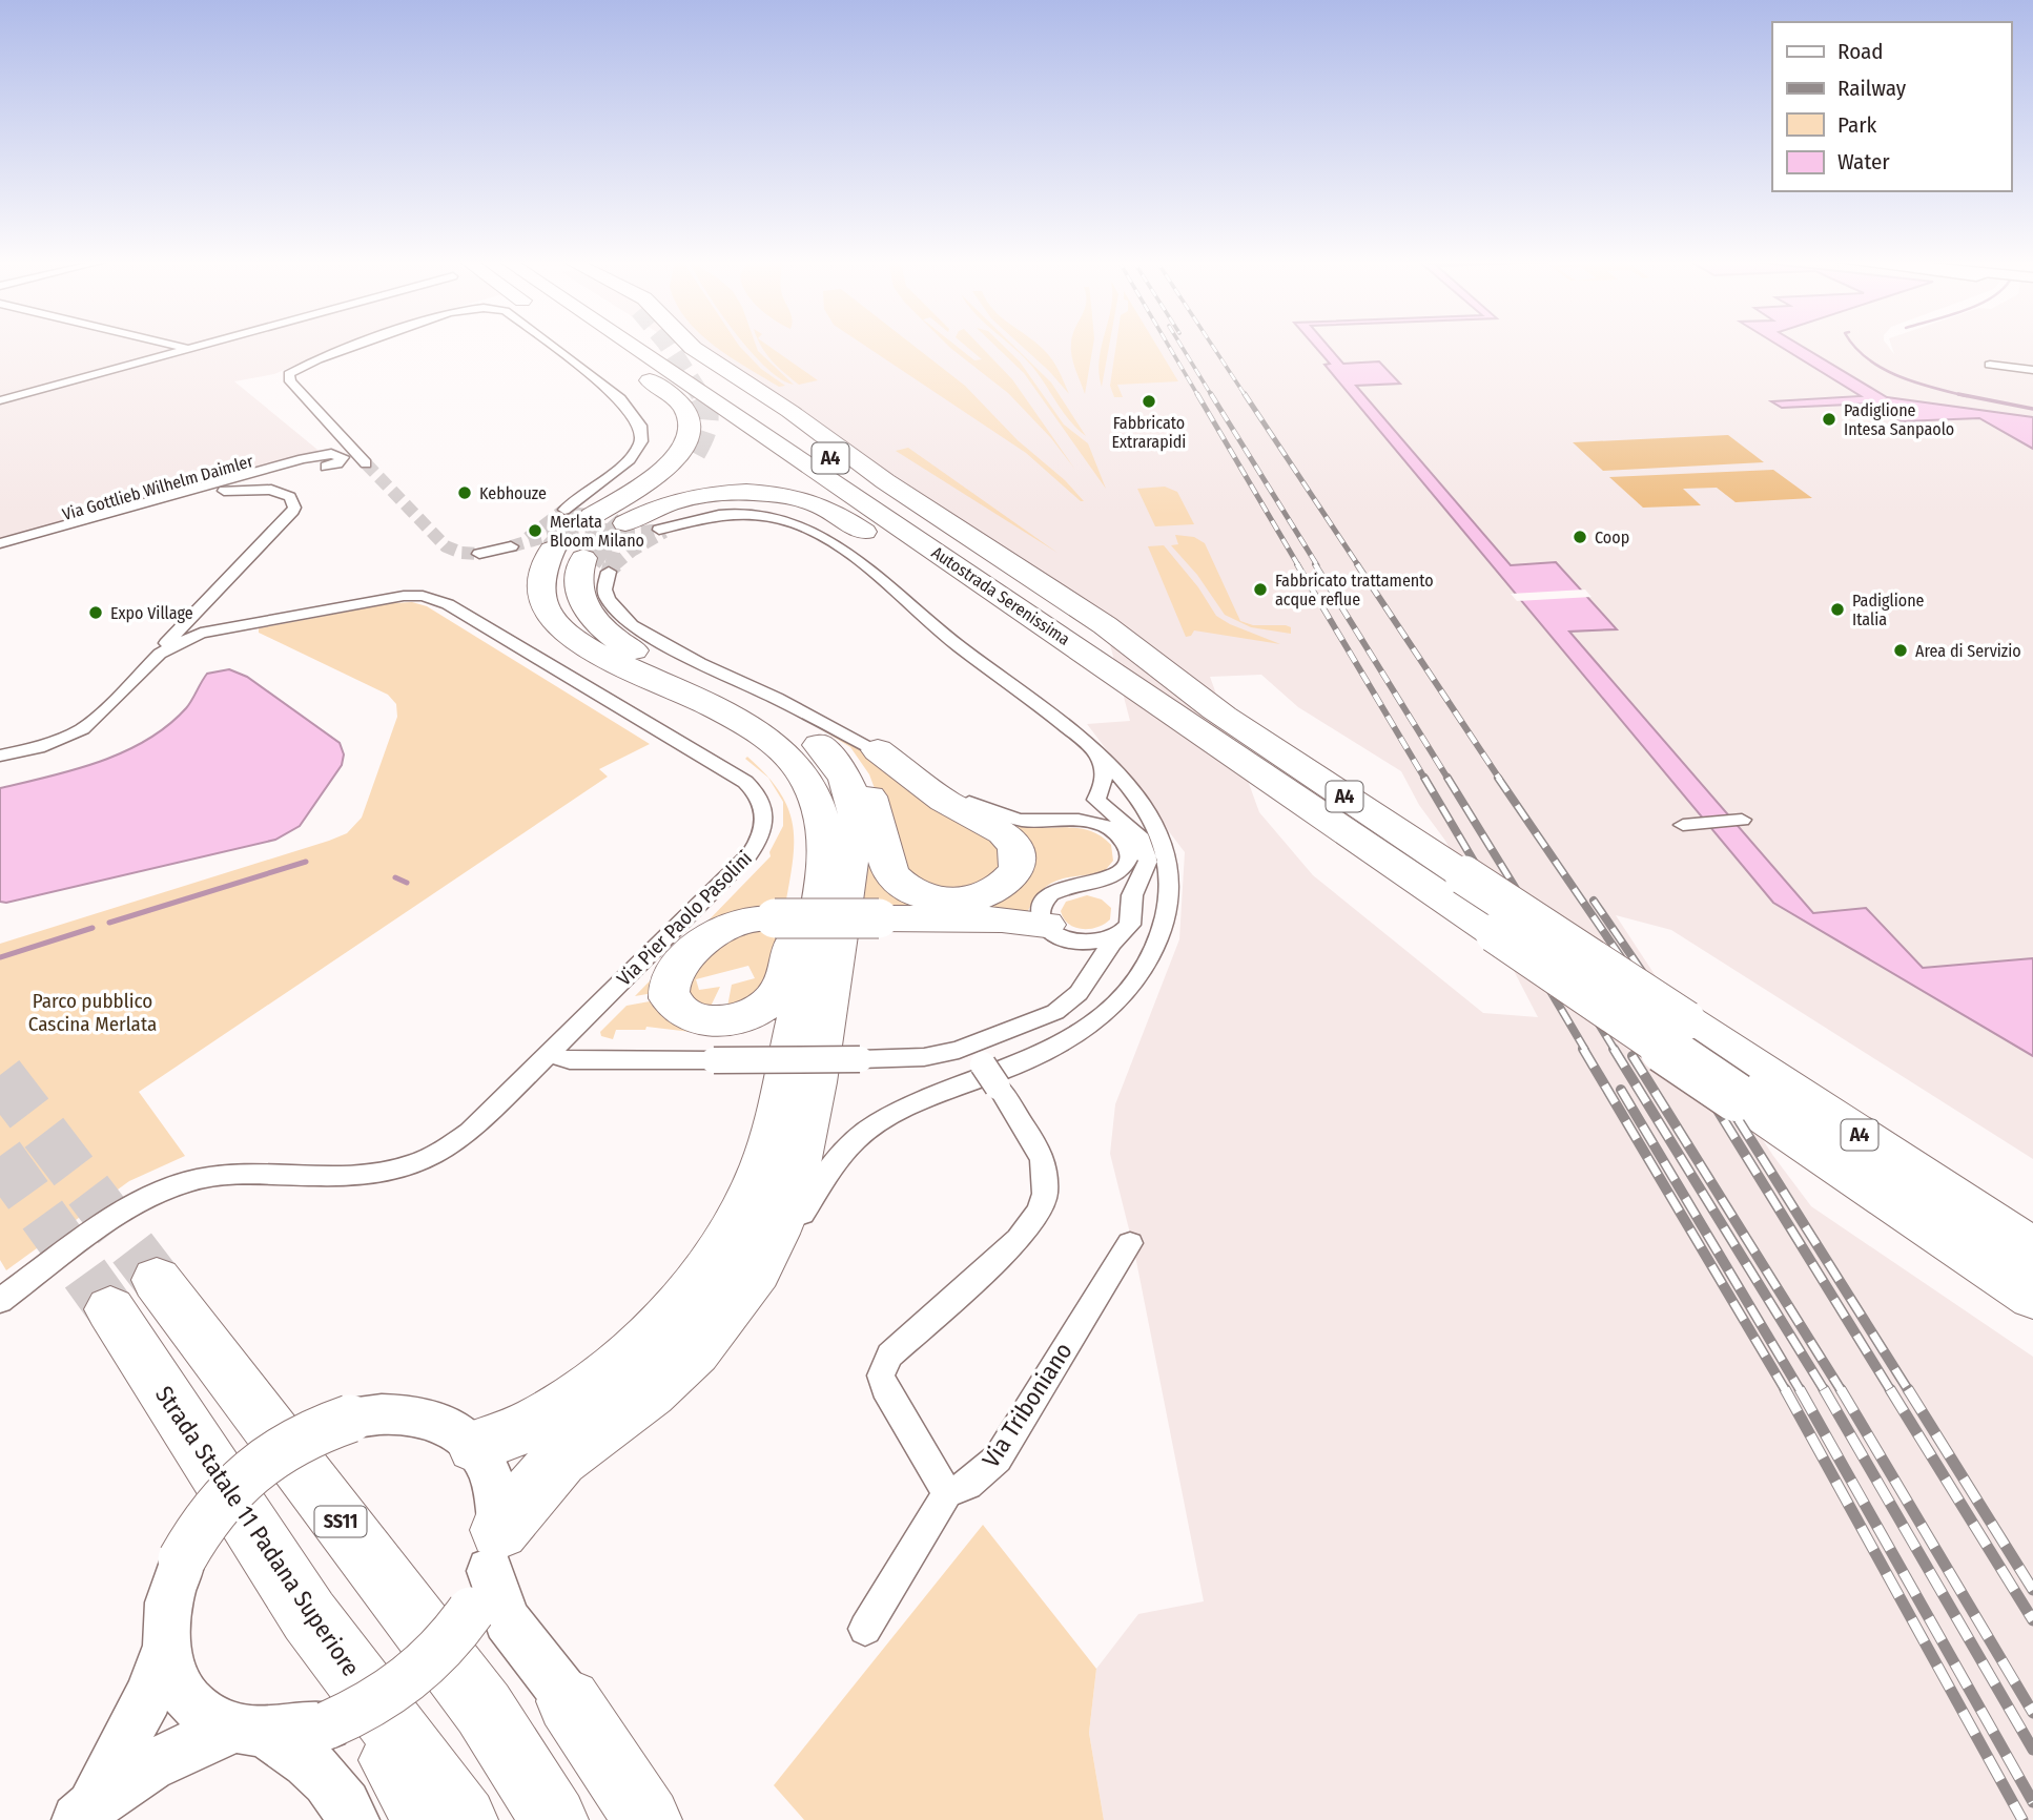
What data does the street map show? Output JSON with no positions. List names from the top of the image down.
{
  "streets": {
    "highway": [
      "A4",
      "Autostrada Serenissima",
      "SS11",
      "Strada Statale 11 Padana Superiore"
    ],
    "street": ["Via Gottlieb Wilhelm Daimler", "Via Pier Paolo Pasolini", "Via Triboniano"]
  },
  "crossings": [
    ["A4", "Autostrada Serenissima"],
    ["Via Gottlieb Wilhelm Daimler", "Via Pier Paolo Pasolini"]
  ],
  "parks": ["Parco pubblico Cascina Merlata"],
  "places": [
    "Fabbricato Extrarapidi",
    "Padiglione Intesa Sanpaolo",
    "Kebhouze",
    "Merlata Bloom Milano",
    "Coop",
    "Fabbricato trattamento acque reflue",
    "Padiglione Italia",
    "Expo Village",
    "Area di Servizio"
  ],
  "legend": [
    "Road",
    "Railway",
    "Park",
    "Water"
  ]
}
